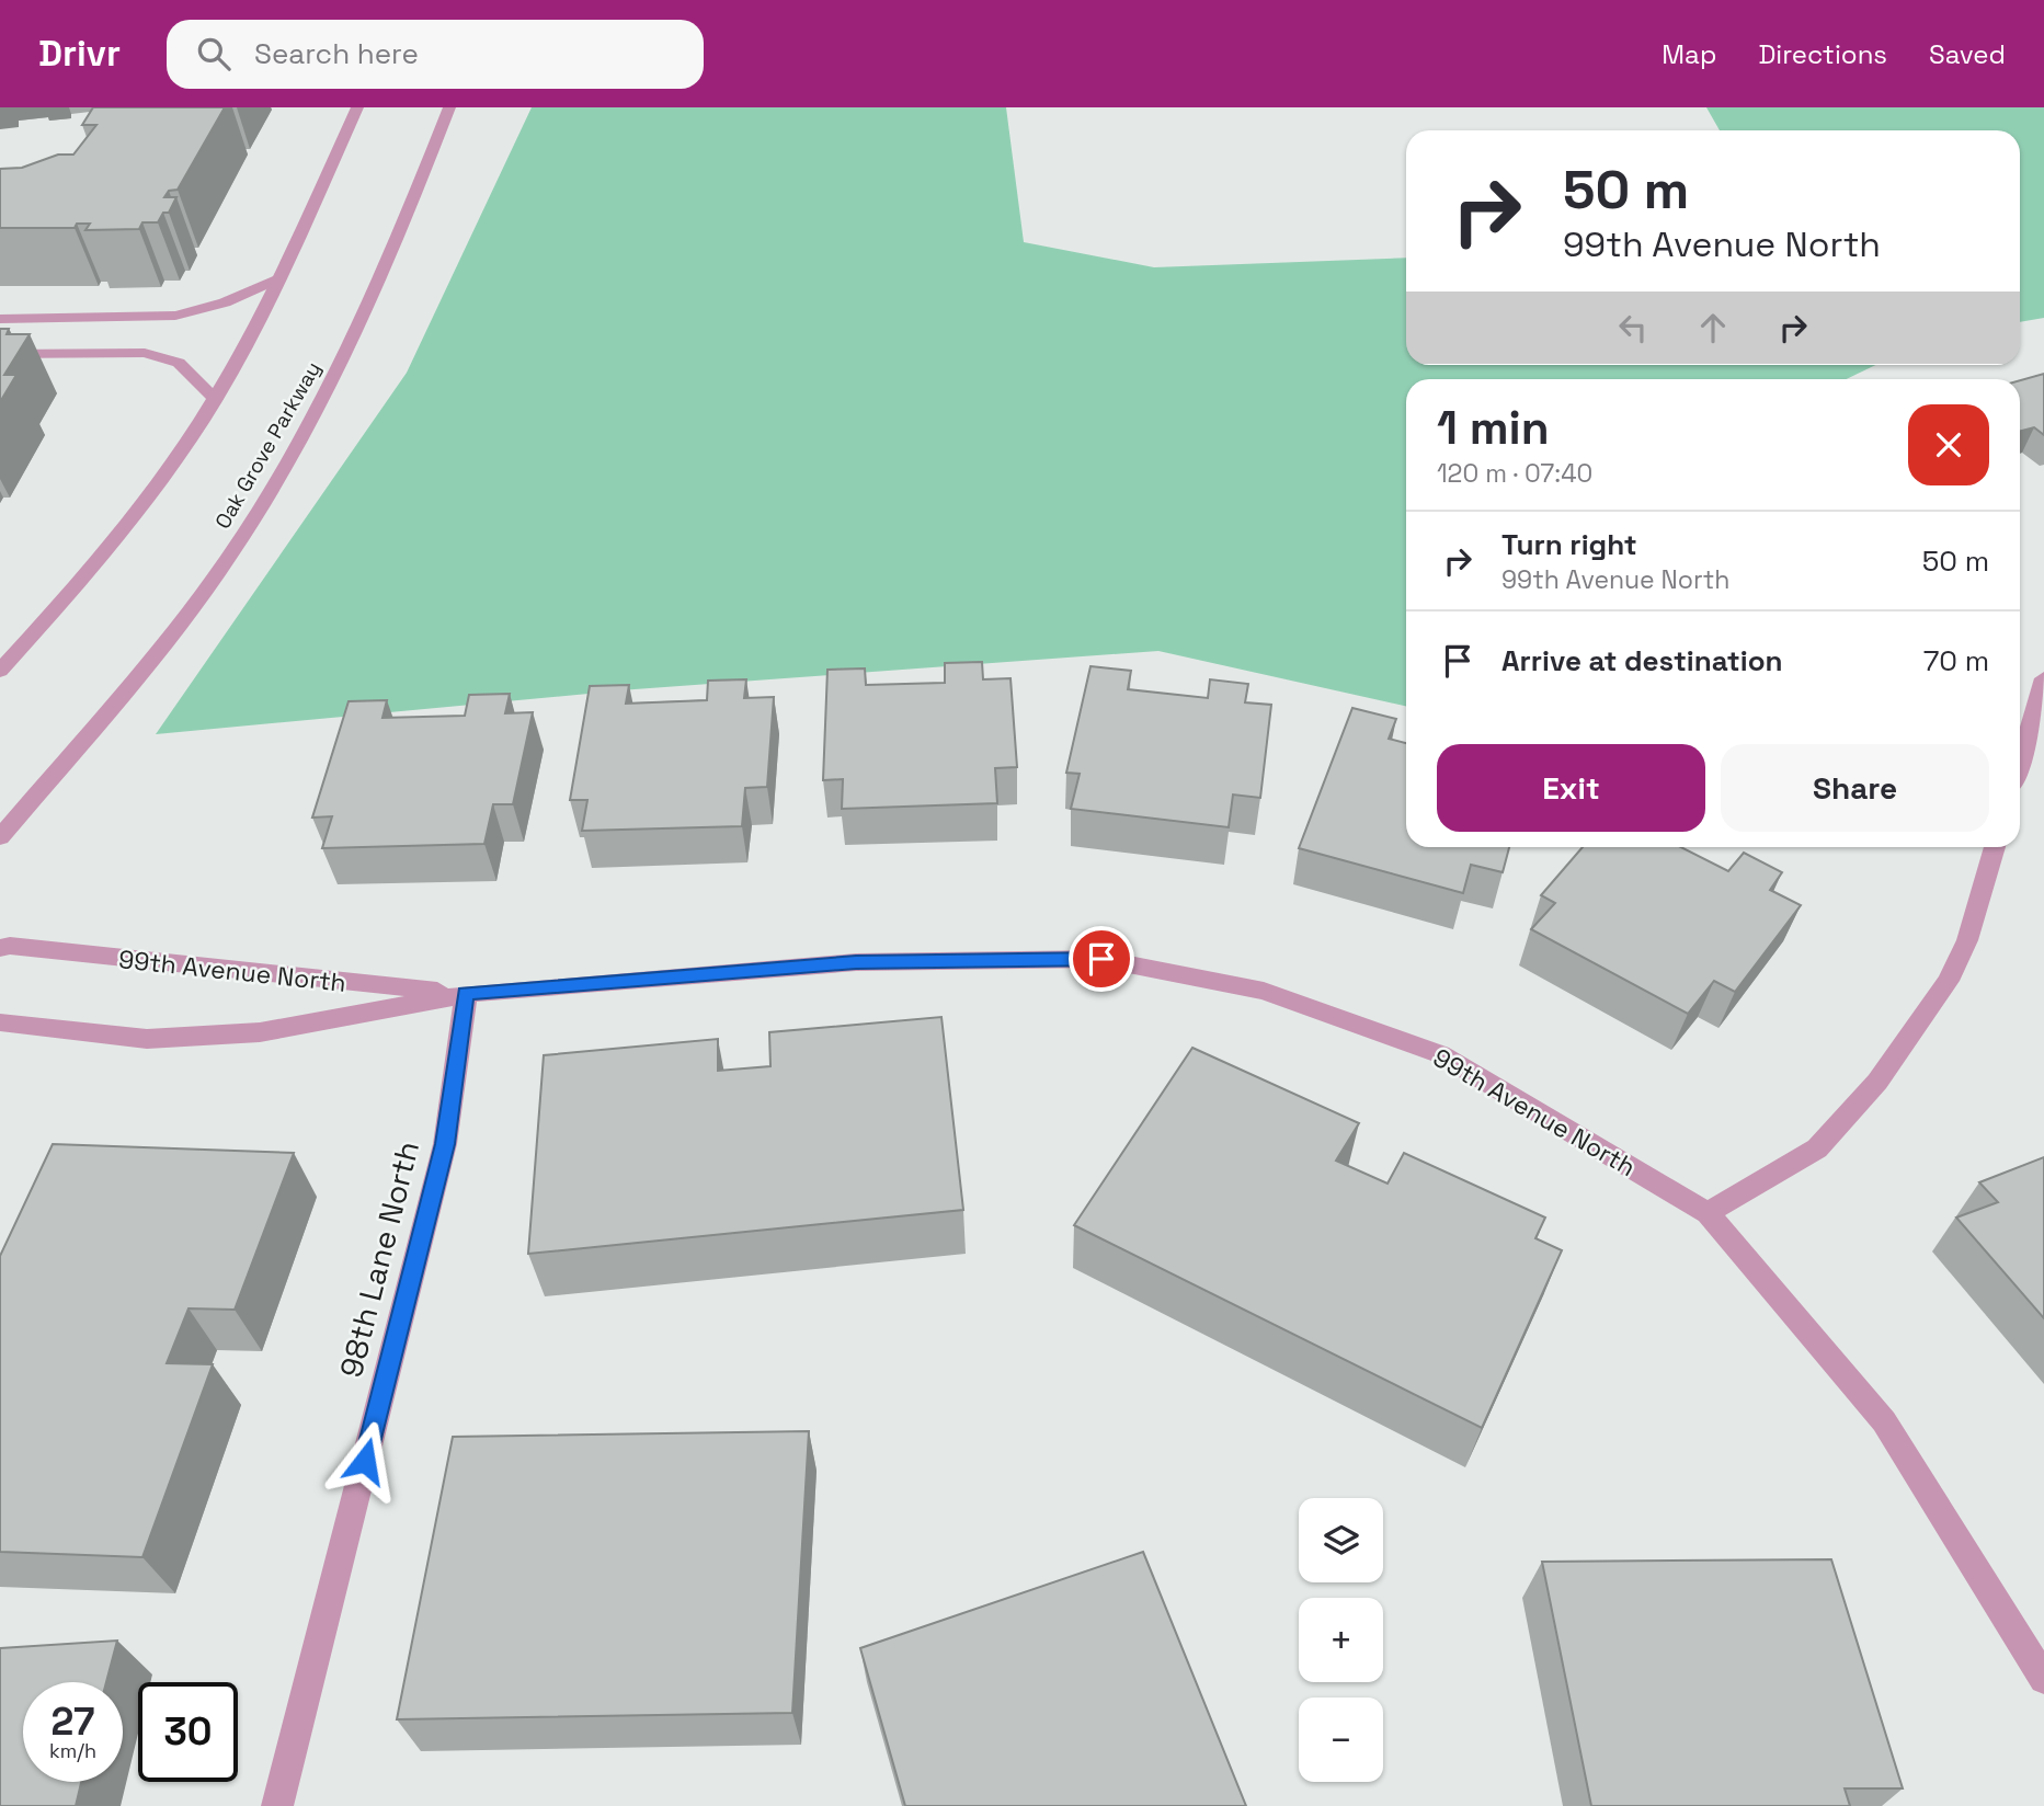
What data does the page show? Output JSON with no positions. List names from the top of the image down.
{
  "streets": {
    "street": ["Oak Grove Parkway", "99th Avenue North", "98th Lane North"]
  },
  "crossings": [
    ["99th Avenue North", "98th Lane North"]
  ],
  "page": {
    "header": "Drivr",
    "search": "Search here",
    "nav": ["Map", "Directions", "Saved"],
    "turn": ["50 m", "99th Avenue North"],
    "heading": ["1 min", "120 m · 07:40"],
    "list": [
      {
        "name": "Turn right",
        "note": "99th Avenue North",
        "value": "50 m"
      },
      {
        "name": "Arrive at destination",
        "value": "70 m"
      }
    ],
    "buttons": ["Exit", "Share"],
    "map_buttons": ["+", "−"],
    "speed": "27 km/h",
    "limit": "30"
  }
}
